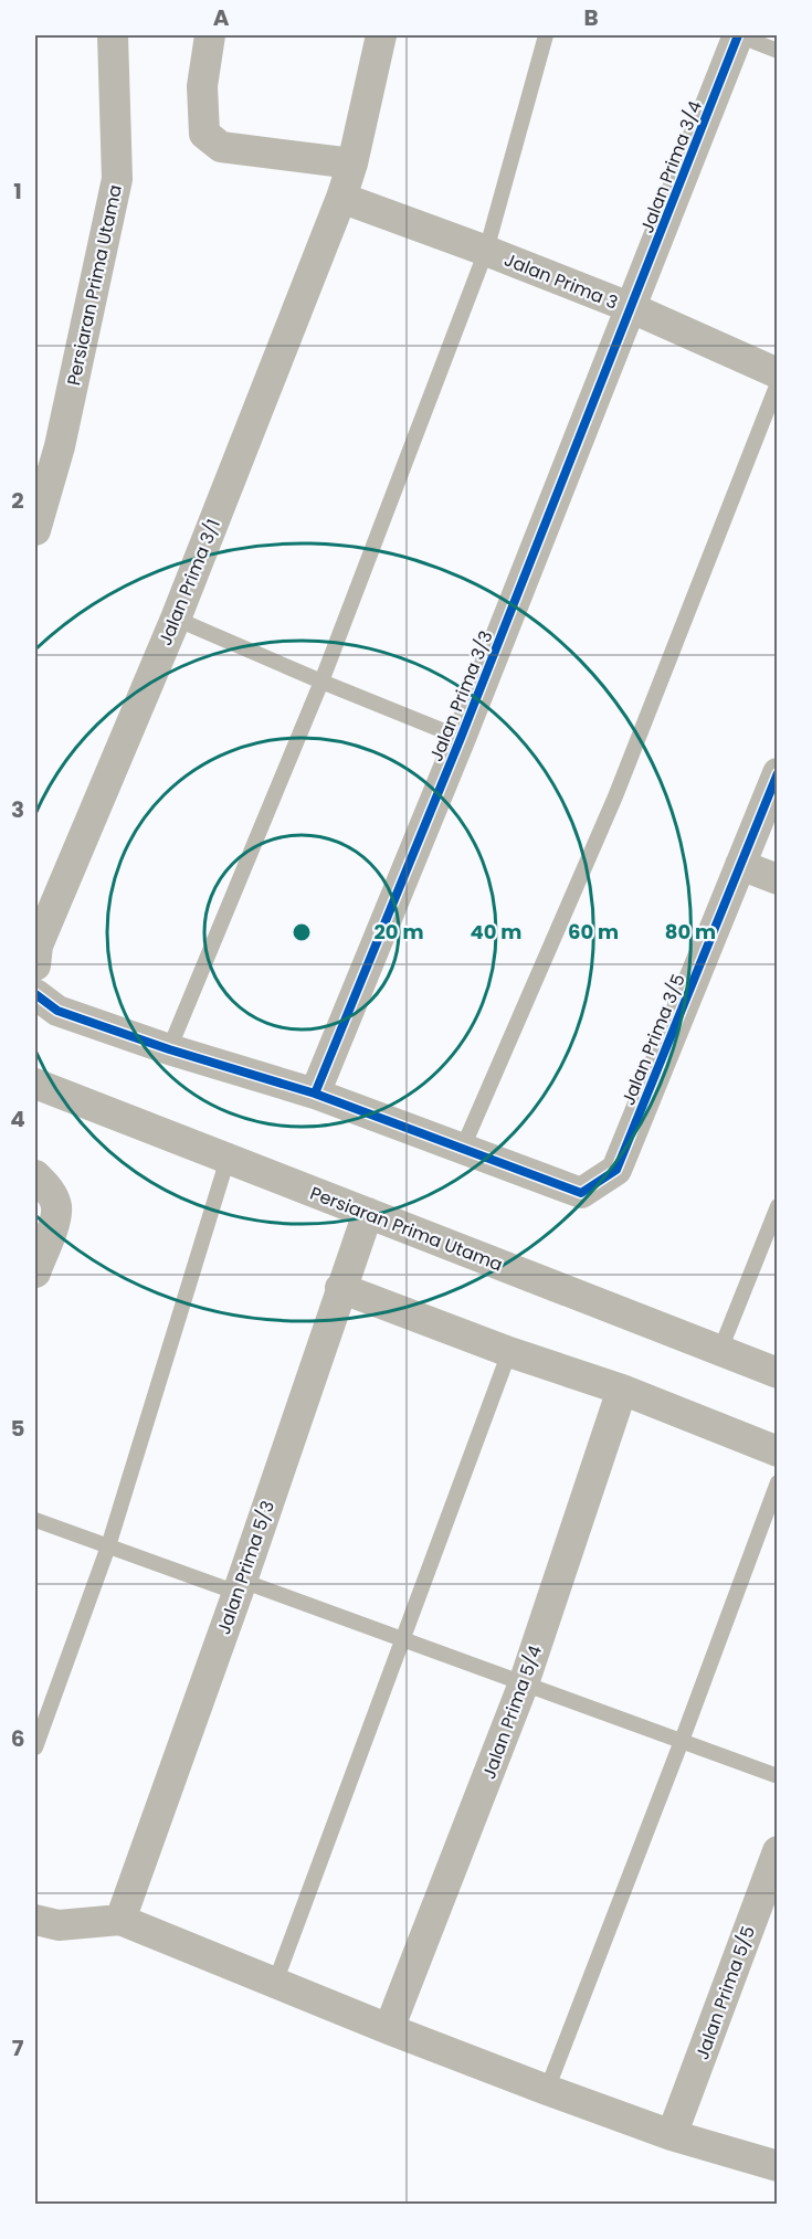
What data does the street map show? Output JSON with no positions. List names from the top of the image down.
{
  "streets": {
    "street": [
      "Jalan Prima 3/4",
      "Jalan Prima 3",
      "Persiaran Prima Utama",
      "Jalan Prima 3/1",
      "Jalan Prima 3/3",
      "Jalan Prima 3/5",
      "Jalan Prima 5/3",
      "Jalan Prima 5/4",
      "Jalan Prima 5/5"
    ]
  },
  "crossings": [
    ["Jalan Prima 3/4", "Jalan Prima 3"],
    ["Jalan Prima 3/4", "Jalan Prima 3/3"],
    ["Jalan Prima 3", "Jalan Prima 3/1"],
    ["Jalan Prima 3", "Jalan Prima 3/3"],
    ["Persiaran Prima Utama", "Jalan Prima 5/3"]
  ],
  "grid": {
    "columns": ["A", "B"],
    "rows": [
      "1",
      "2",
      "3",
      "4",
      "5",
      "6",
      "7"
    ]
  },
  "rings": [
    "20 m",
    "40 m",
    "60 m",
    "80 m"
  ]
}
